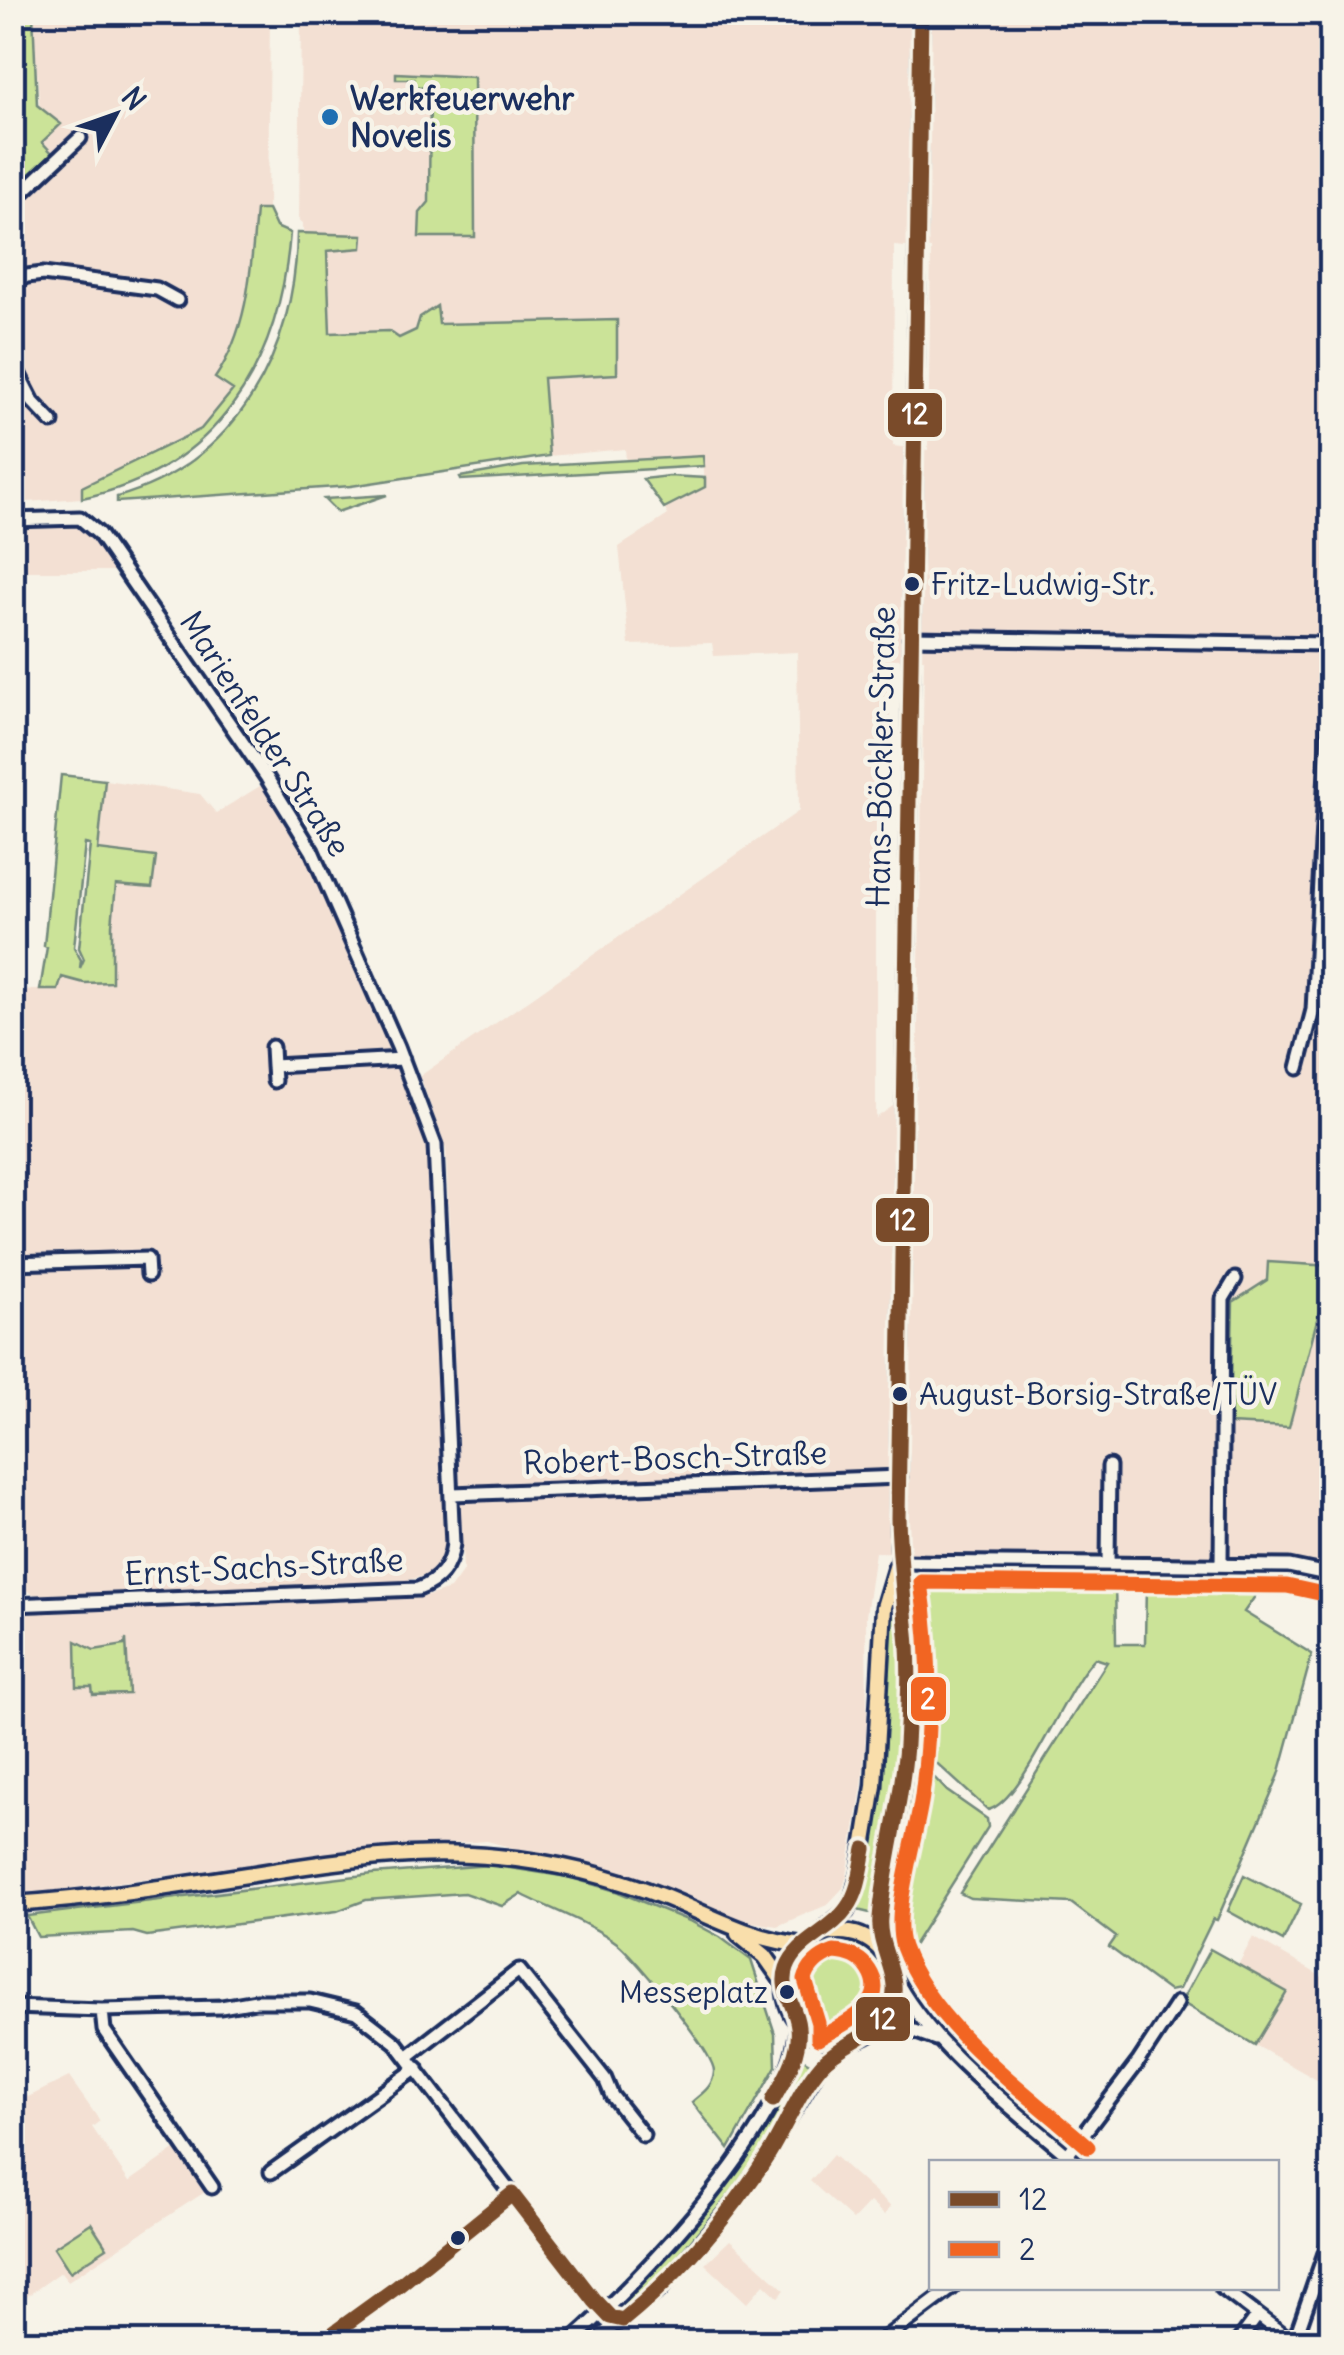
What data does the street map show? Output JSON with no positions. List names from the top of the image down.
{
  "streets": {
    "main road": ["Hans-Böckler-Straße"],
    "street": ["Marienfelder Straße", "Robert-Bosch-Straße", "Ernst-Sachs-Straße"]
  },
  "crossings": [
    ["Marienfelder Straße", "Ernst-Sachs-Straße"],
    ["Hans-Böckler-Straße", "Robert-Bosch-Straße"],
    ["Robert-Bosch-Straße", "Ernst-Sachs-Straße"]
  ],
  "places": [
    "Werkfeuerwehr Novelis",
    "Fritz-Ludwig-Str.",
    "August-Borsig-Straße/TÜV",
    "Messeplatz"
  ],
  "lines": ["transit line 12", "transit line 2"],
  "legend": ["12", "2"],
  "north": "top right"
}
